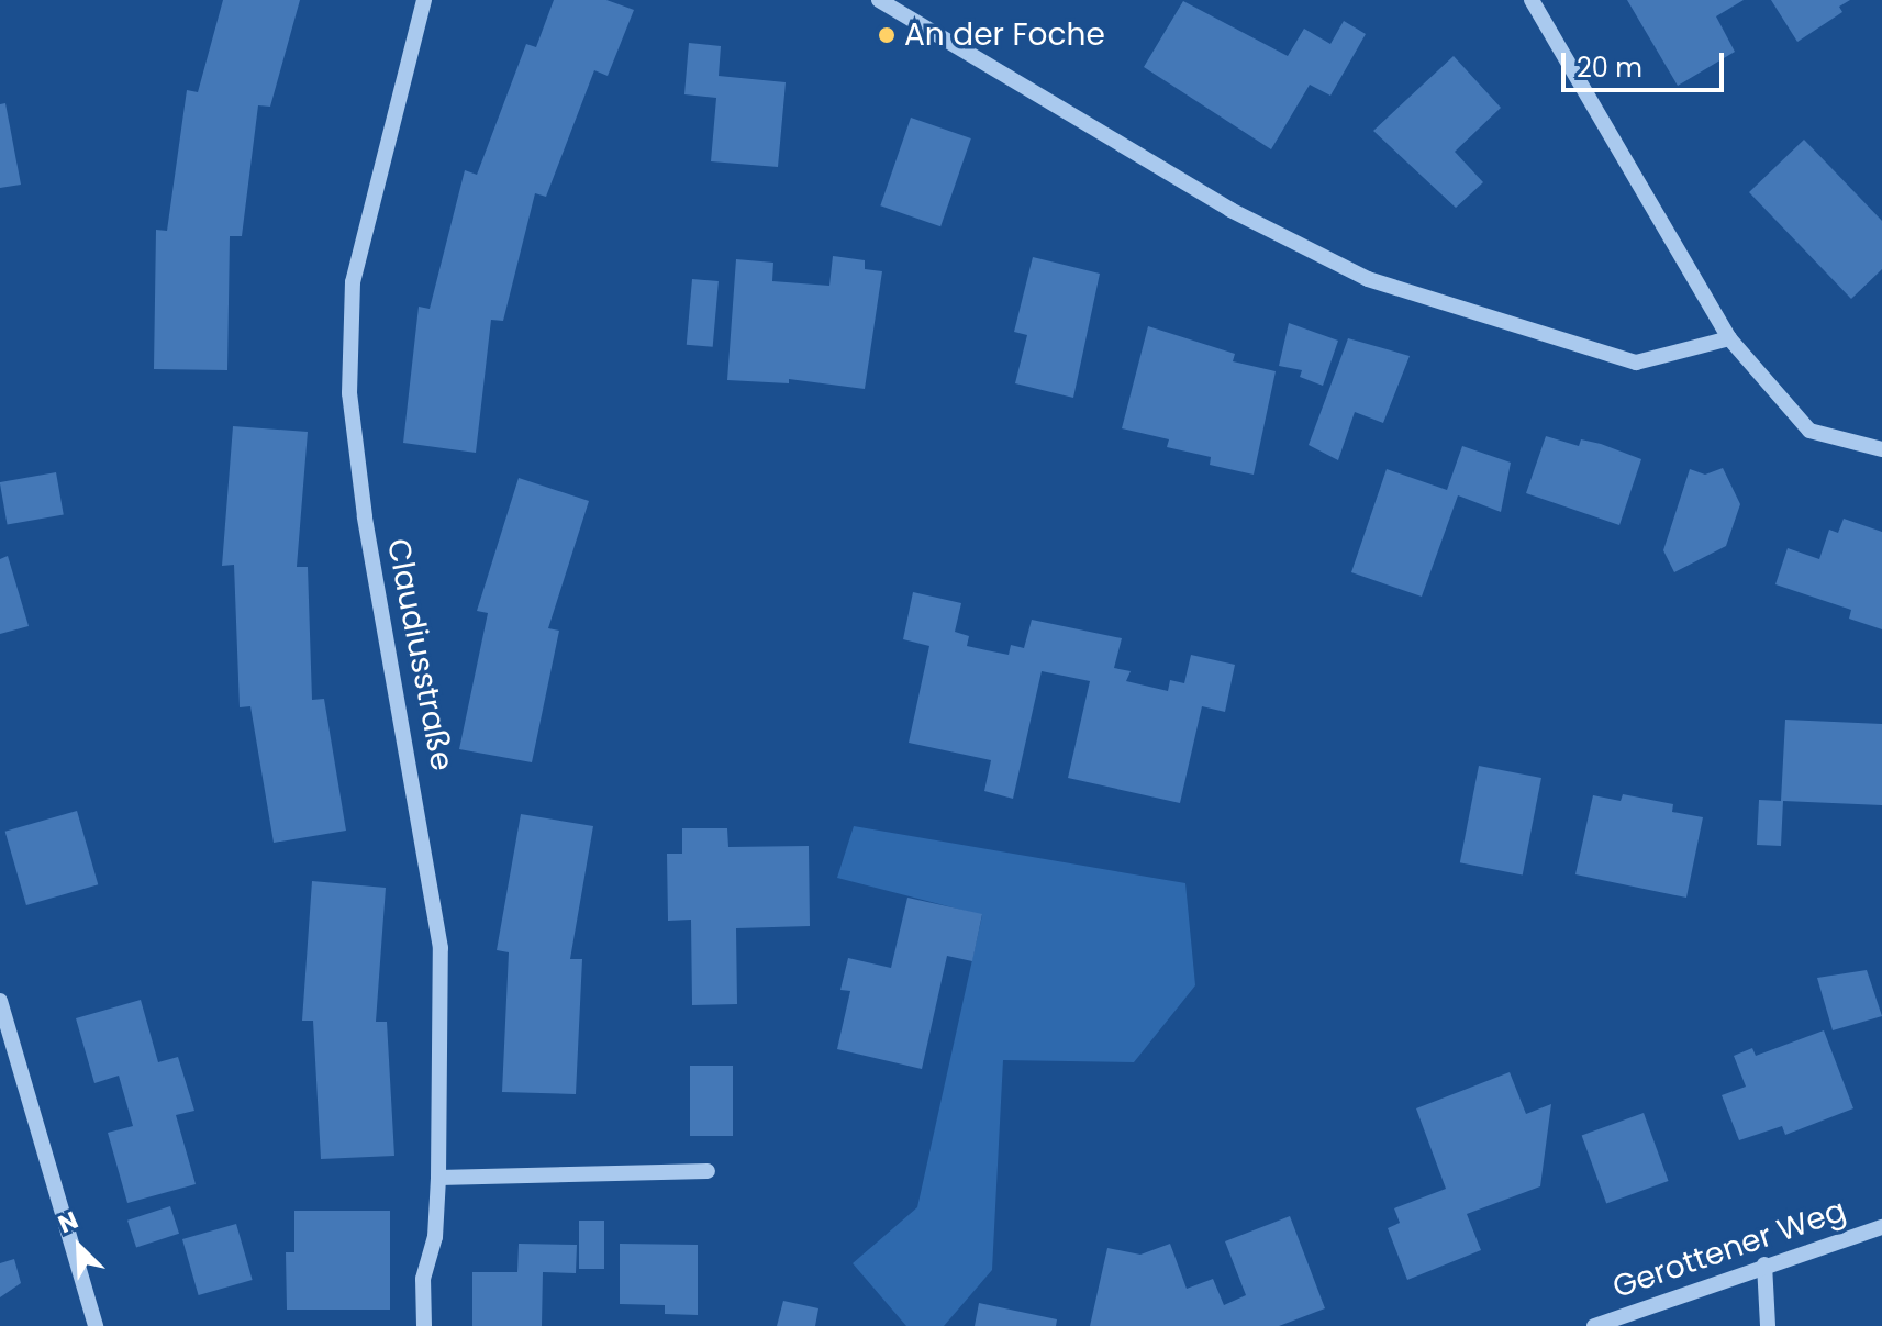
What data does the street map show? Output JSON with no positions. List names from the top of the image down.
{
  "streets": {
    "street": ["Claudiusstraße", "Gerottener Weg"]
  },
  "places": ["An der Foche"],
  "scale_bar": "20 m",
  "north": "top left"
}
